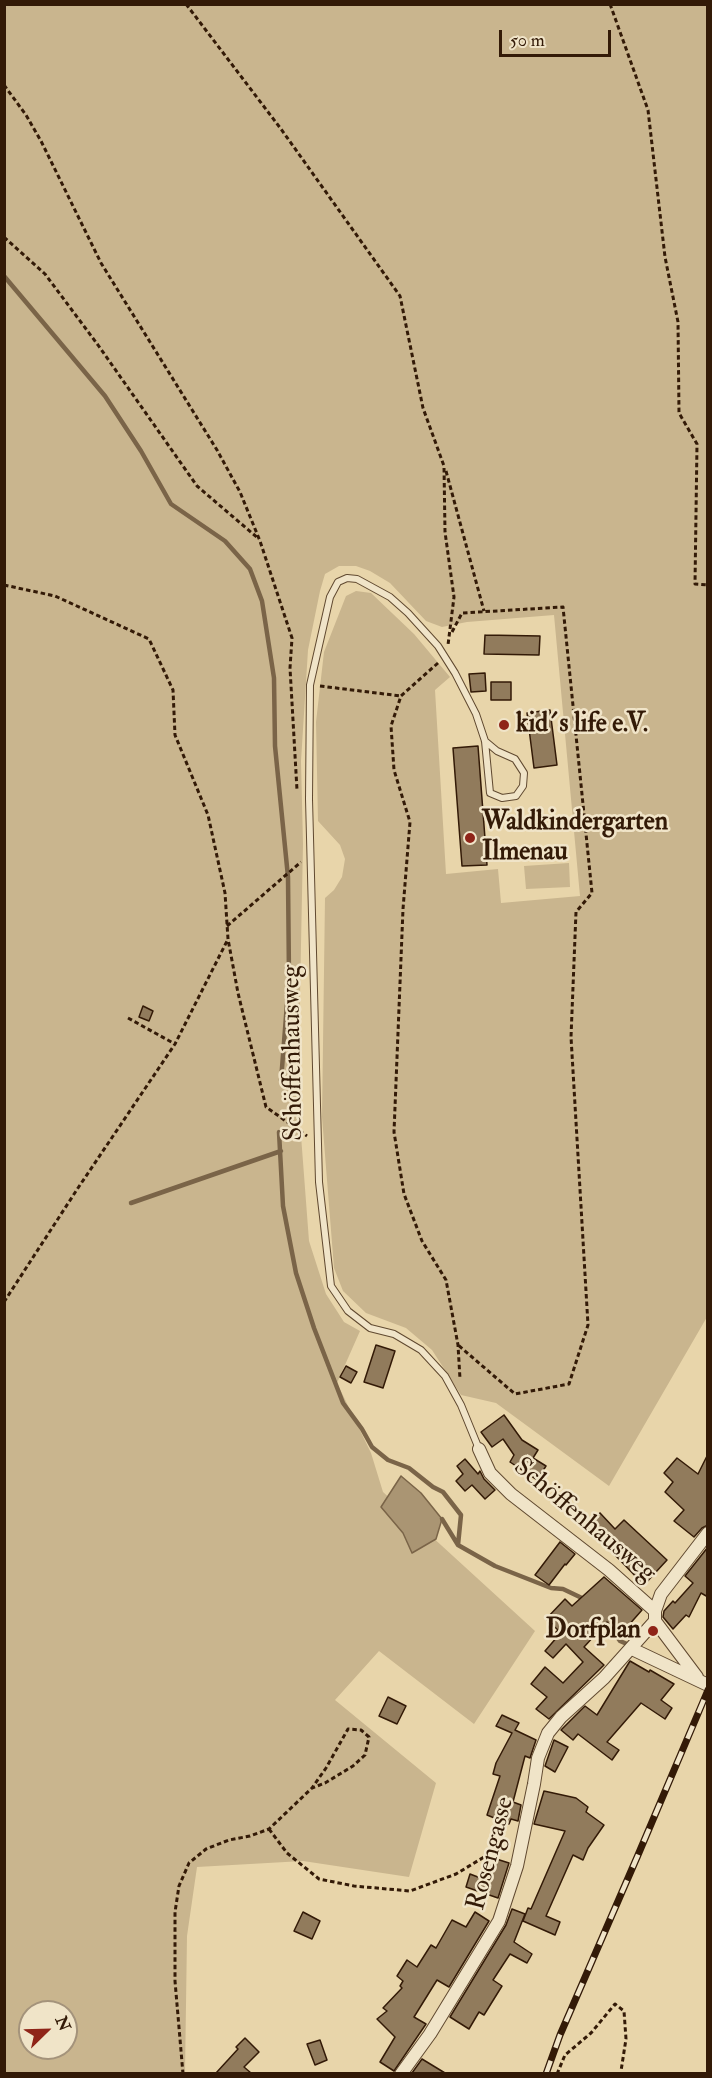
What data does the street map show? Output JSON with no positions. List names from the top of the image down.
{
  "streets": {
    "street": ["Schöffenhausweg", "Rosengasse"]
  },
  "places": ["kid´s life e.V.", "Waldkindergarten Ilmenau", "Dorfplan"],
  "scale_bar": "50 m",
  "north": "top right"
}
